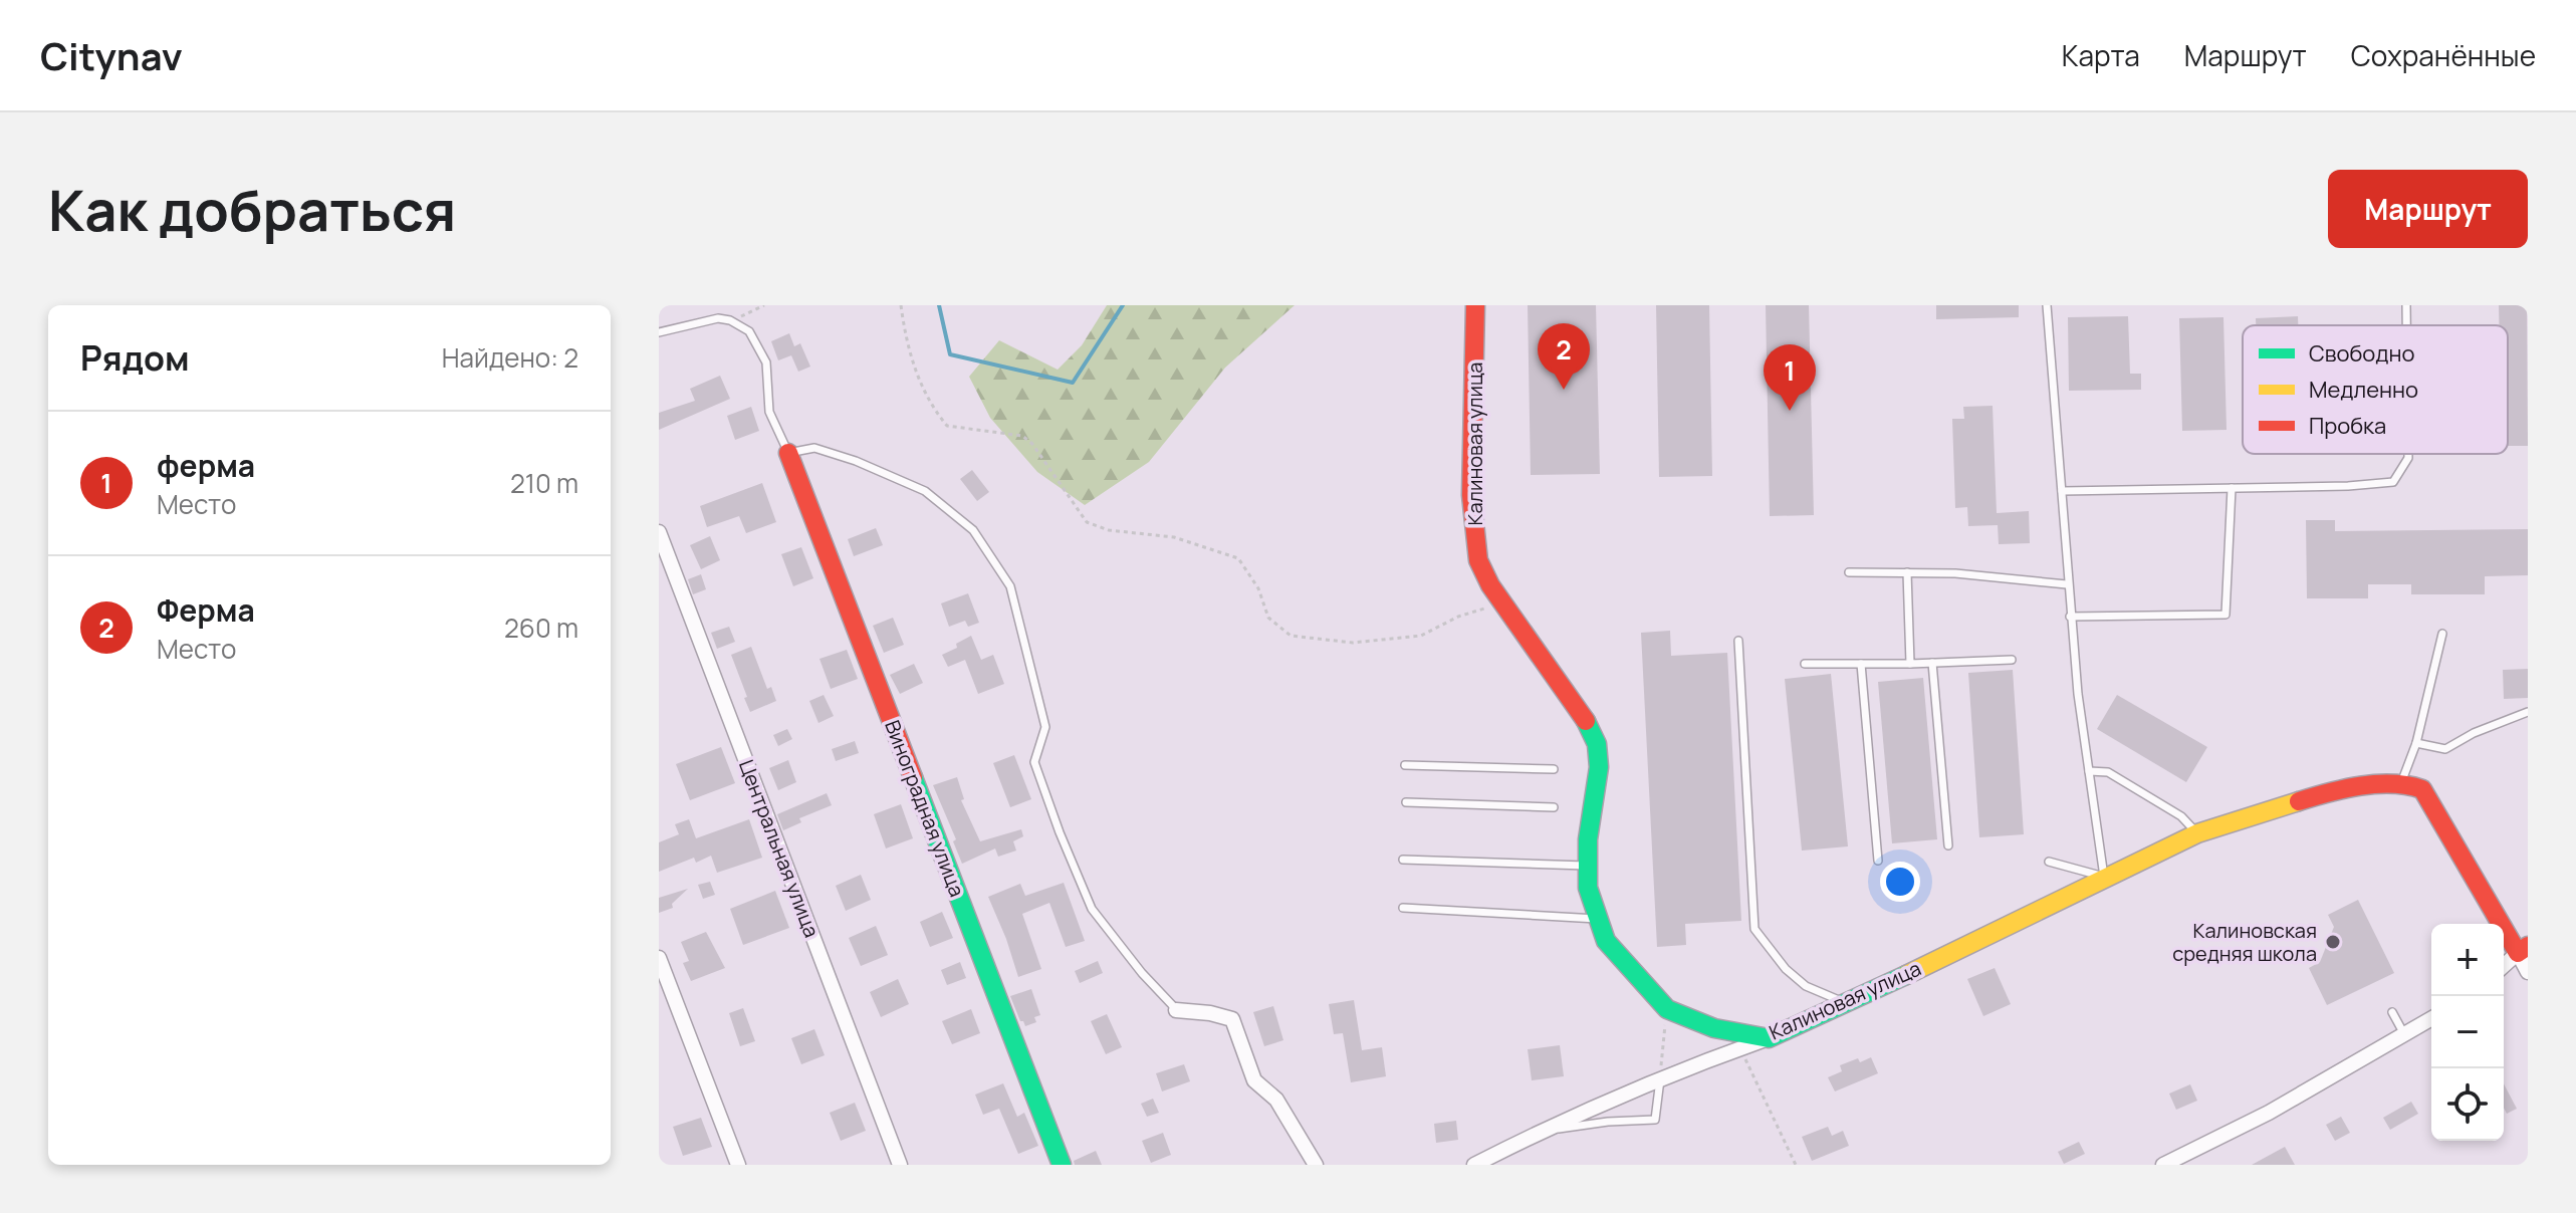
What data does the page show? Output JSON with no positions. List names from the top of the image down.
{
  "streets": {
    "street": ["Калиновая улица", "Виноградная улица", "Центральная улица"]
  },
  "places": ["Калиновская средняя школа"],
  "legend": ["Свободно", "Медленно", "Пробка"],
  "page": {
    "header": "Citynav",
    "nav": ["Карта", "Маршрут", "Сохранённые"],
    "buttons": "Маршрут",
    "title": "Как добраться",
    "heading": ["Рядом", "Найдено: 2"],
    "pins": ["2", "1"],
    "list": [
      {
        "mark": "1",
        "name": "ферма",
        "note": "Место",
        "value": "210 m"
      },
      {
        "mark": "2",
        "name": "Ферма",
        "note": "Место",
        "value": "260 m"
      }
    ],
    "map_buttons": ["+", "−"]
  }
}
